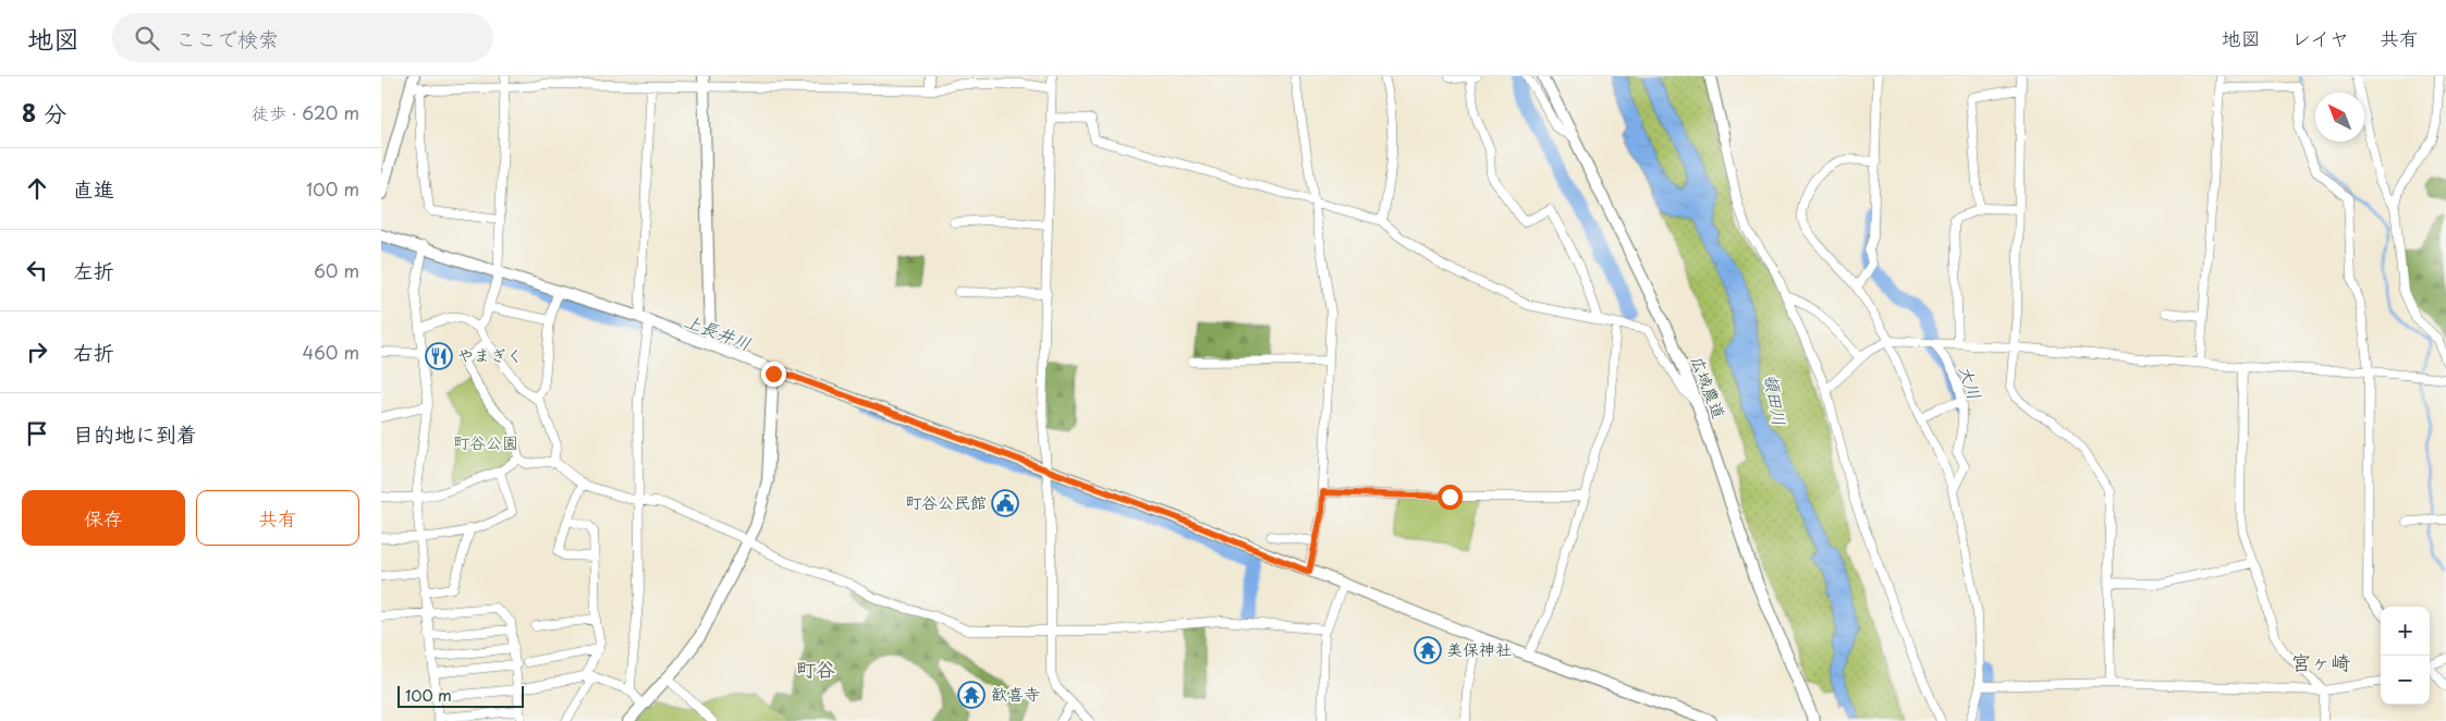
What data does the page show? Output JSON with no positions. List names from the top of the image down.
{
  "streets": {
    "street": ["広域農道"]
  },
  "districts": ["宮ヶ崎", "町谷"],
  "water": ["上長井川", "大川", "頓田川"],
  "parks": ["町谷公園"],
  "places": {
    "restaurant": ["やまぎく"],
    "public building": ["町谷公民館"],
    "temple": ["美保神社", "歓喜寺"]
  },
  "scale_bar": "100 m",
  "north": "top left",
  "page": {
    "header": "地図",
    "search": "ここで検索",
    "nav": ["地図", "レイヤ", "共有"],
    "heading": ["8 分", "徒歩 · 620 m"],
    "list": [
      ["直進", "100 m"],
      ["左折", "60 m"],
      ["右折", "460 m"],
      "目的地に到着"
    ],
    "buttons": ["保存", "共有"],
    "map_buttons": ["+", "−"],
    "scale": "100 m"
  }
}
